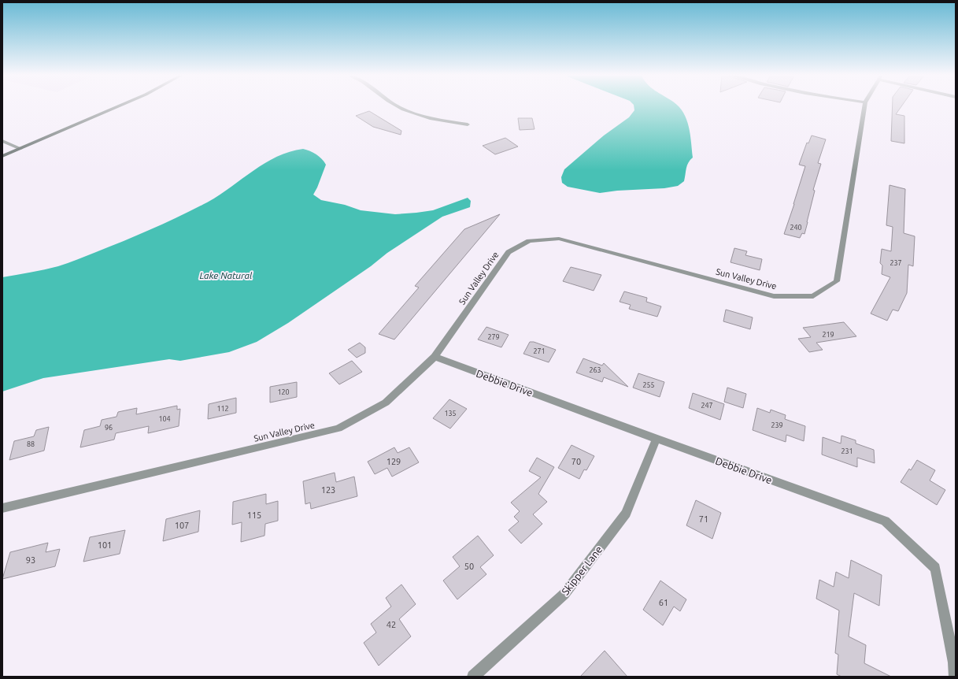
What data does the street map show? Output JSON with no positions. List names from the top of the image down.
{
  "streets": {
    "street": ["Sun Valley Drive", "Debbie Drive", "Skipper Lane"]
  },
  "crossings": [
    ["Sun Valley Drive", "Debbie Drive"],
    ["Debbie Drive", "Skipper Lane"]
  ],
  "water": ["Lake Natural"],
  "house_numbers": [
    "240",
    "237",
    "219",
    "279",
    "271",
    "263",
    "255",
    "120",
    "247",
    "112",
    "135",
    "104",
    "239",
    "96",
    "88",
    "231",
    "129",
    "70",
    "123",
    "115",
    "71",
    "107",
    "101",
    "93",
    "50",
    "61",
    "42"
  ]
}
